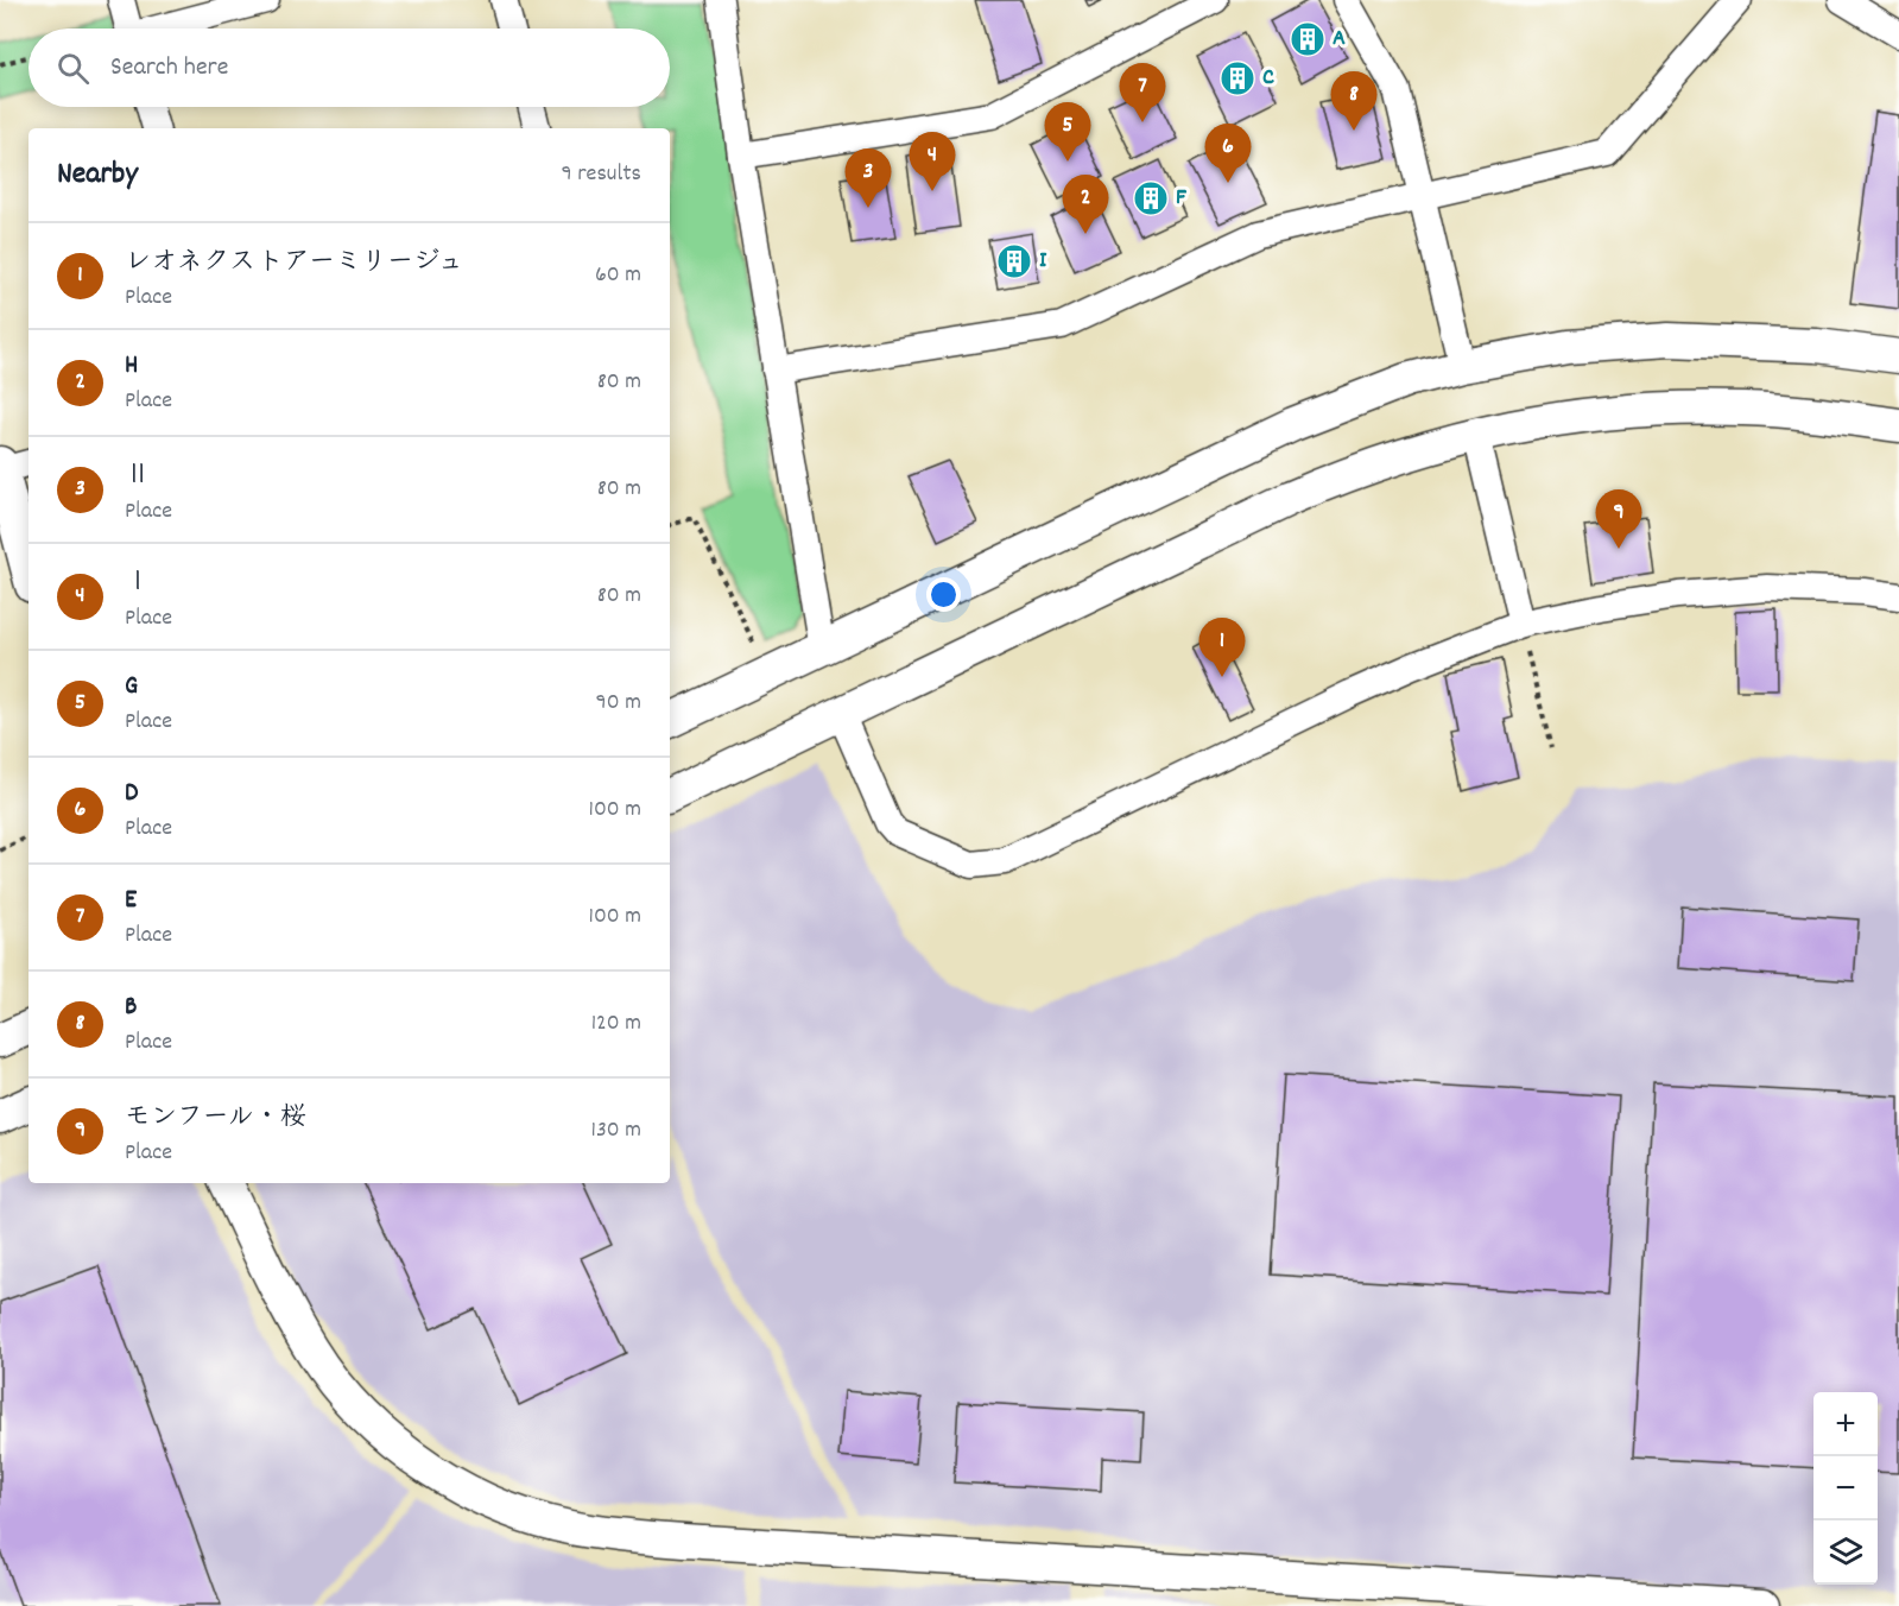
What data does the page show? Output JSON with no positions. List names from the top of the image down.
{
  "places": {
    "building": [
      "A",
      "C",
      "F",
      "I"
    ]
  },
  "page": {
    "search": "Search here",
    "pins": [
      "7",
      "8",
      "5",
      "6",
      "4",
      "3",
      "2",
      "9",
      "1"
    ],
    "heading": ["Nearby", "9 results"],
    "list": [
      {
        "mark": "1",
        "name": "レオネクストアーミリージュ",
        "note": "Place",
        "value": "60 m"
      },
      {
        "mark": "2",
        "name": "H",
        "note": "Place",
        "value": "80 m"
      },
      {
        "mark": "3",
        "name": "Ⅱ",
        "note": "Place",
        "value": "80 m"
      },
      {
        "mark": "4",
        "name": "Ⅰ",
        "note": "Place",
        "value": "80 m"
      },
      {
        "mark": "5",
        "name": "G",
        "note": "Place",
        "value": "90 m"
      },
      {
        "mark": "6",
        "name": "D",
        "note": "Place",
        "value": "100 m"
      },
      {
        "mark": "7",
        "name": "E",
        "note": "Place",
        "value": "100 m"
      },
      {
        "mark": "8",
        "name": "B",
        "note": "Place",
        "value": "120 m"
      },
      {
        "mark": "9",
        "name": "モンフール・桜",
        "note": "Place",
        "value": "130 m"
      }
    ],
    "map_buttons": ["+", "−"]
  }
}
